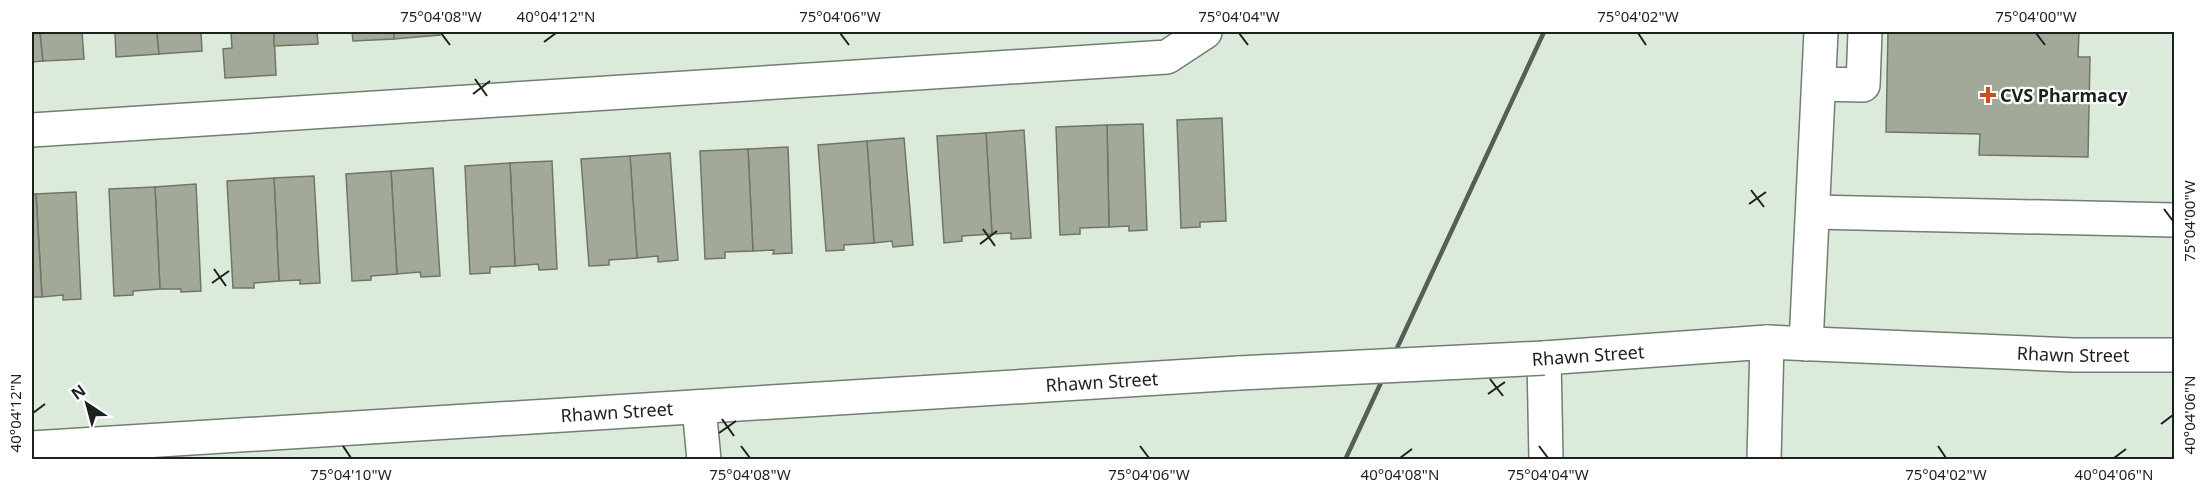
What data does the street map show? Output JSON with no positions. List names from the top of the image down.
{
  "streets": {
    "main road": ["Rhawn Street"]
  },
  "places": {
    "health": ["CVS Pharmacy"]
  },
  "north": "top left",
  "coordinates": [
    "75°04'08\"W",
    "40°04'12\"N",
    "75°04'06\"W",
    "75°04'04\"W",
    "75°04'02\"W",
    "75°04'00\"W",
    "40°04'06\"N",
    "75°04'10\"W",
    "40°04'08\"N"
  ]
}
